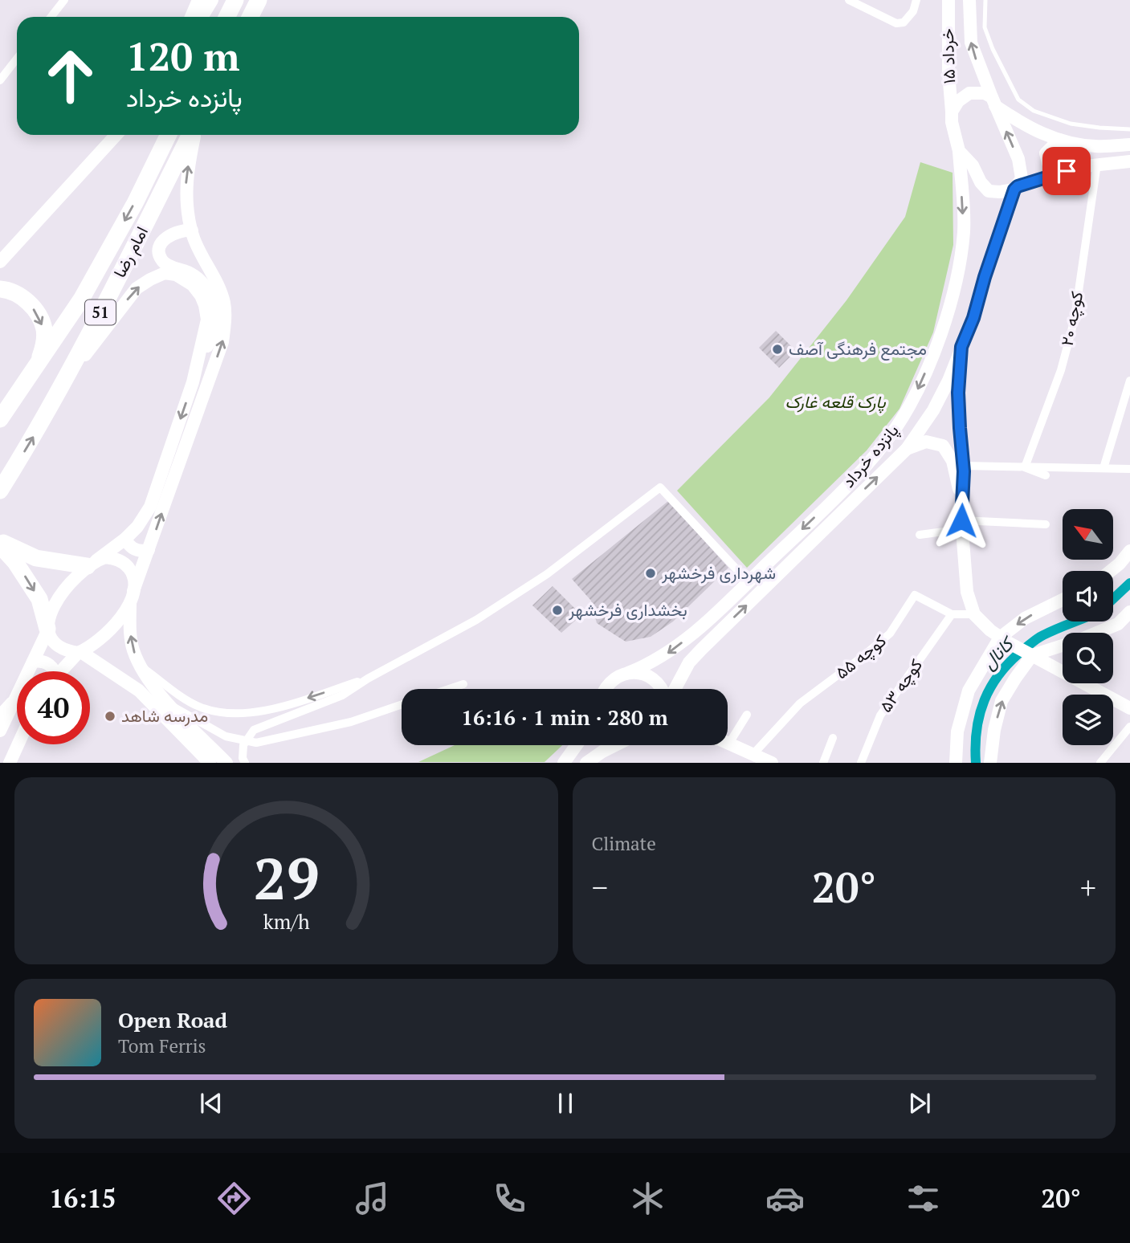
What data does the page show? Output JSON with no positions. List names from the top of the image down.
{
  "streets": {
    "highway": ["امام رضا", "51"],
    "main road": ["۱۵ خرداد", "پانزده خرداد"],
    "street": ["کوچه ۲۰", "کوچه ۵۵", "کوچه ۵۳"]
  },
  "crossings": [
    ["۱۵ خرداد", "پانزده خرداد"],
    ["کوچه ۵۵", "کوچه ۵۳"]
  ],
  "water": ["کانال"],
  "parks": ["پارک قلعه غارک"],
  "places": [
    "مجتمع فرهنگی آصف",
    "شهرداری فرخشهر",
    "بخشداری فرخشهر",
    "مدرسه شاهد"
  ],
  "north": "top left",
  "page": {
    "turn": ["120 m", "پانزده خرداد"],
    "limit": "40",
    "trip": "16:16 · 1 min · 280 m",
    "tile": "Climate",
    "heat": ["−", "20°", "+"],
    "song": ["Open Road", "Tom Ferris"],
    "tabs": ["16:15", "20°"],
    "gauge": ["29", "km/h"]
  }
}
